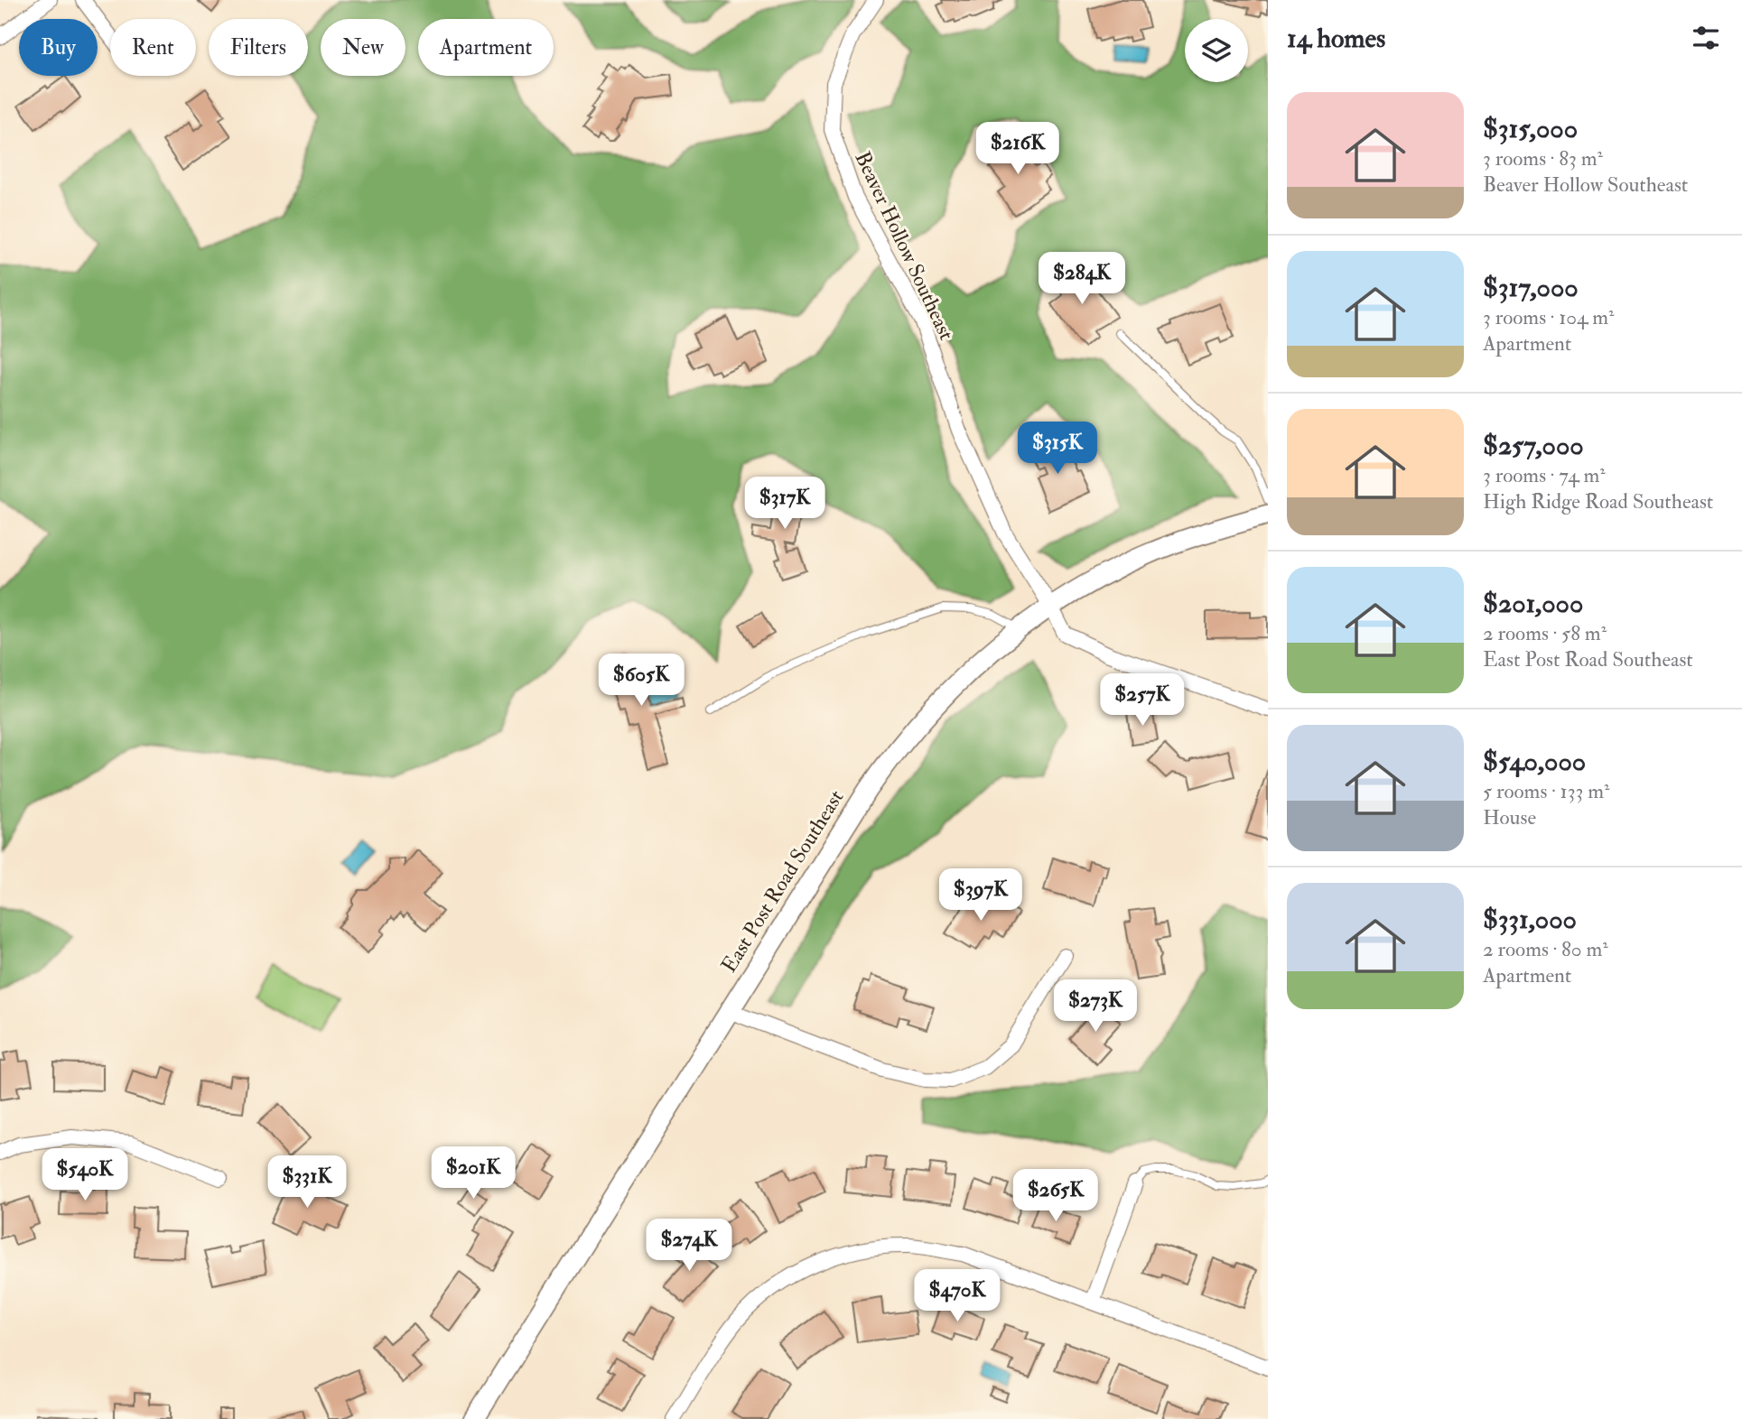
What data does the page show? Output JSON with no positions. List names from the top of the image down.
{
  "streets": {
    "main road": ["East Post Road Southeast"],
    "street": ["Beaver Hollow Southeast"]
  },
  "crossings": [
    ["Beaver Hollow Southeast", "East Post Road Southeast"]
  ],
  "page": {
    "heading": "14 homes",
    "chip": [
      "Buy",
      "Rent",
      "Filters",
      "New",
      "Apartment"
    ],
    "list": [
      {
        "name": "$315,000",
        "note": "3 rooms · 83 m² · Beaver Hollow Southeast"
      },
      {
        "name": "$317,000",
        "note": "3 rooms · 104 m² · Apartment"
      },
      {
        "name": "$257,000",
        "note": "3 rooms · 74 m² · High Ridge Road Southeast"
      },
      {
        "name": "$201,000",
        "note": "2 rooms · 58 m² · East Post Road Southeast"
      },
      {
        "name": "$540,000",
        "note": "5 rooms · 133 m² · House"
      },
      {
        "name": "$331,000",
        "note": "2 rooms · 80 m² · Apartment"
      }
    ],
    "price": [
      "$216K",
      "$284K",
      "$315K",
      "$317K",
      "$605K",
      "$257K",
      "$397K",
      "$273K",
      "$201K",
      "$540K",
      "$331K",
      "$265K",
      "$274K",
      "$470K"
    ]
  }
}
